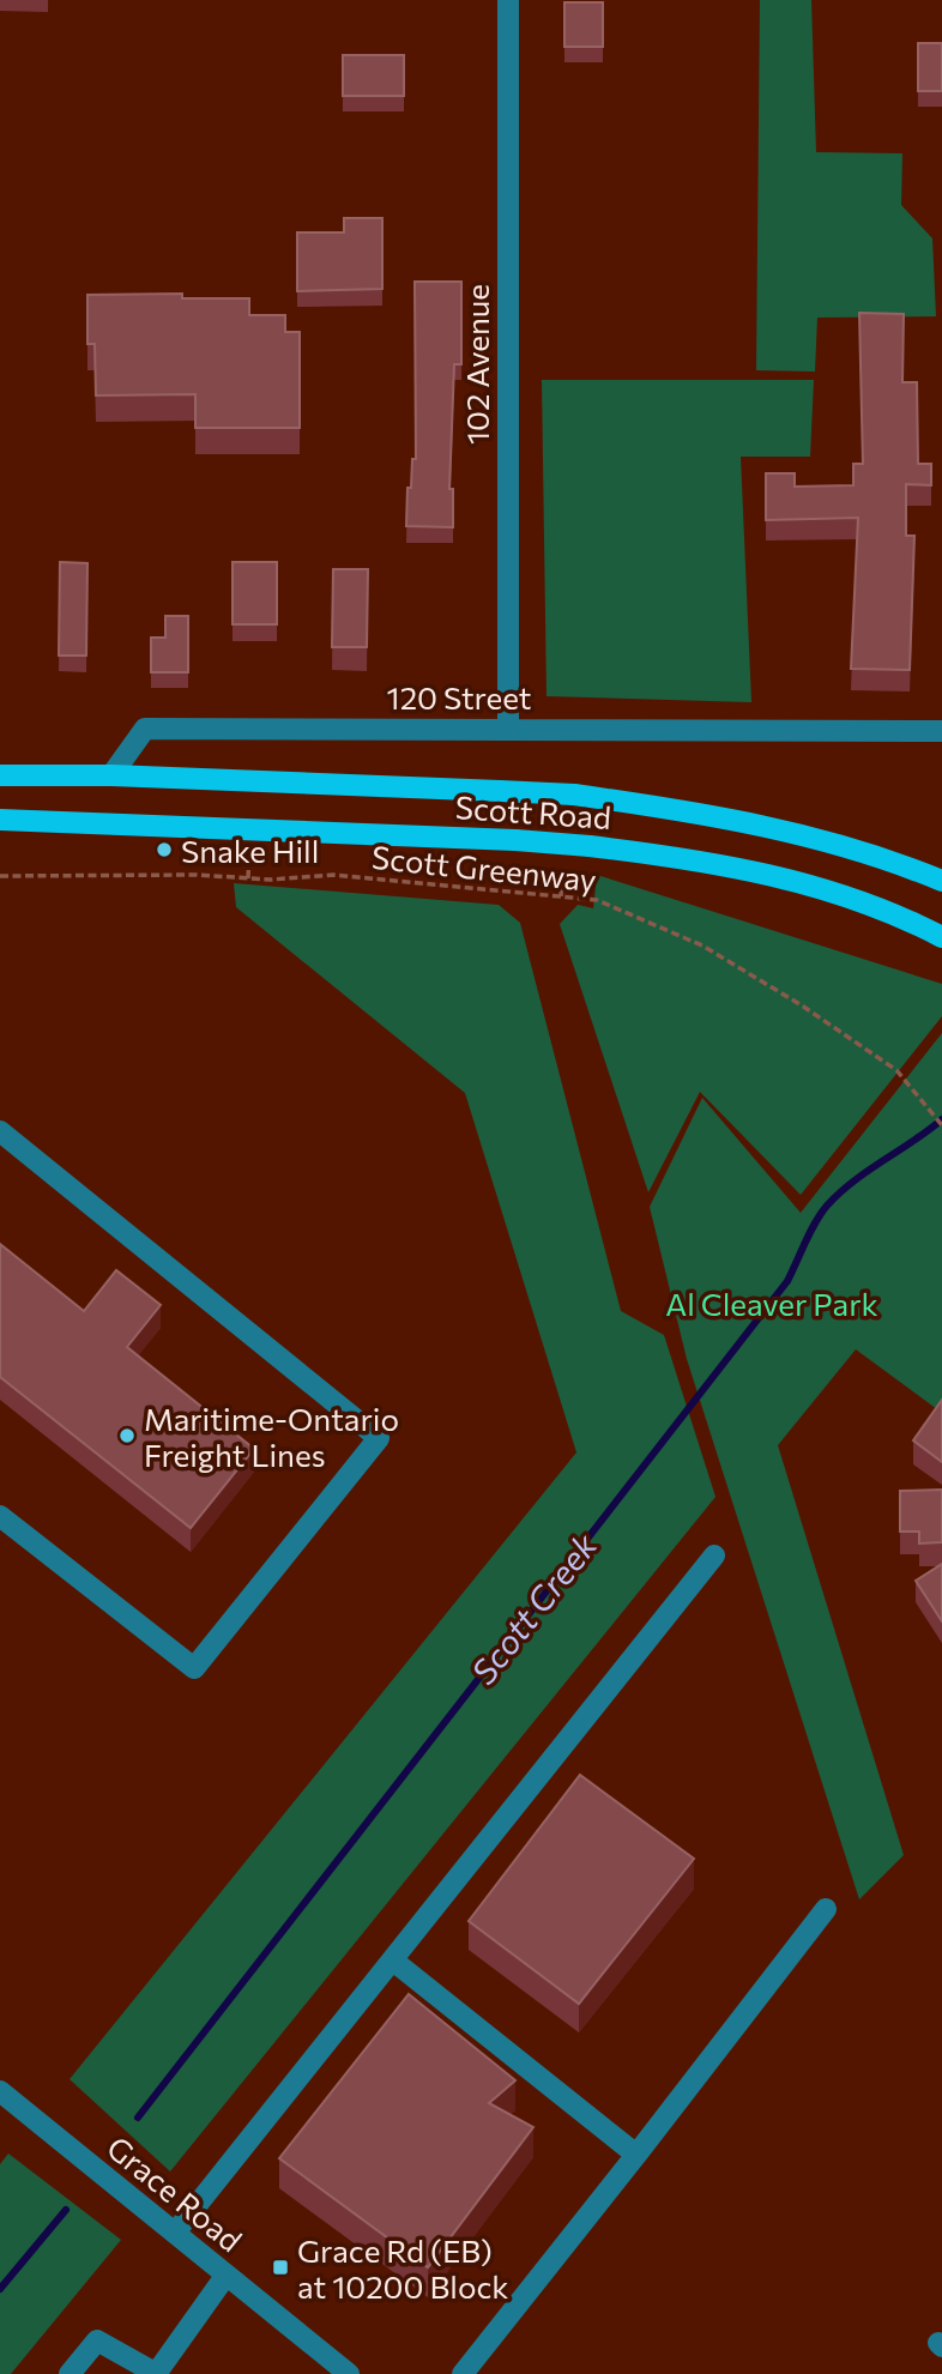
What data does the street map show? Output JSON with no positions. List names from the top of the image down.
{
  "streets": {
    "main road": ["Scott Road"],
    "street": ["102 Avenue", "120 Street", "Grace Road"],
    "path": ["Scott Greenway"]
  },
  "crossings": [
    ["102 Avenue", "120 Street"],
    ["120 Street", "Scott Road"]
  ],
  "water": ["Scott Creek"],
  "parks": ["Al Cleaver Park"],
  "places": {
    "other": ["Snake Hill", "Maritime-Ontario Freight Lines"],
    "transit": ["Grace Rd (EB) at 10200 Block"]
  }
}
